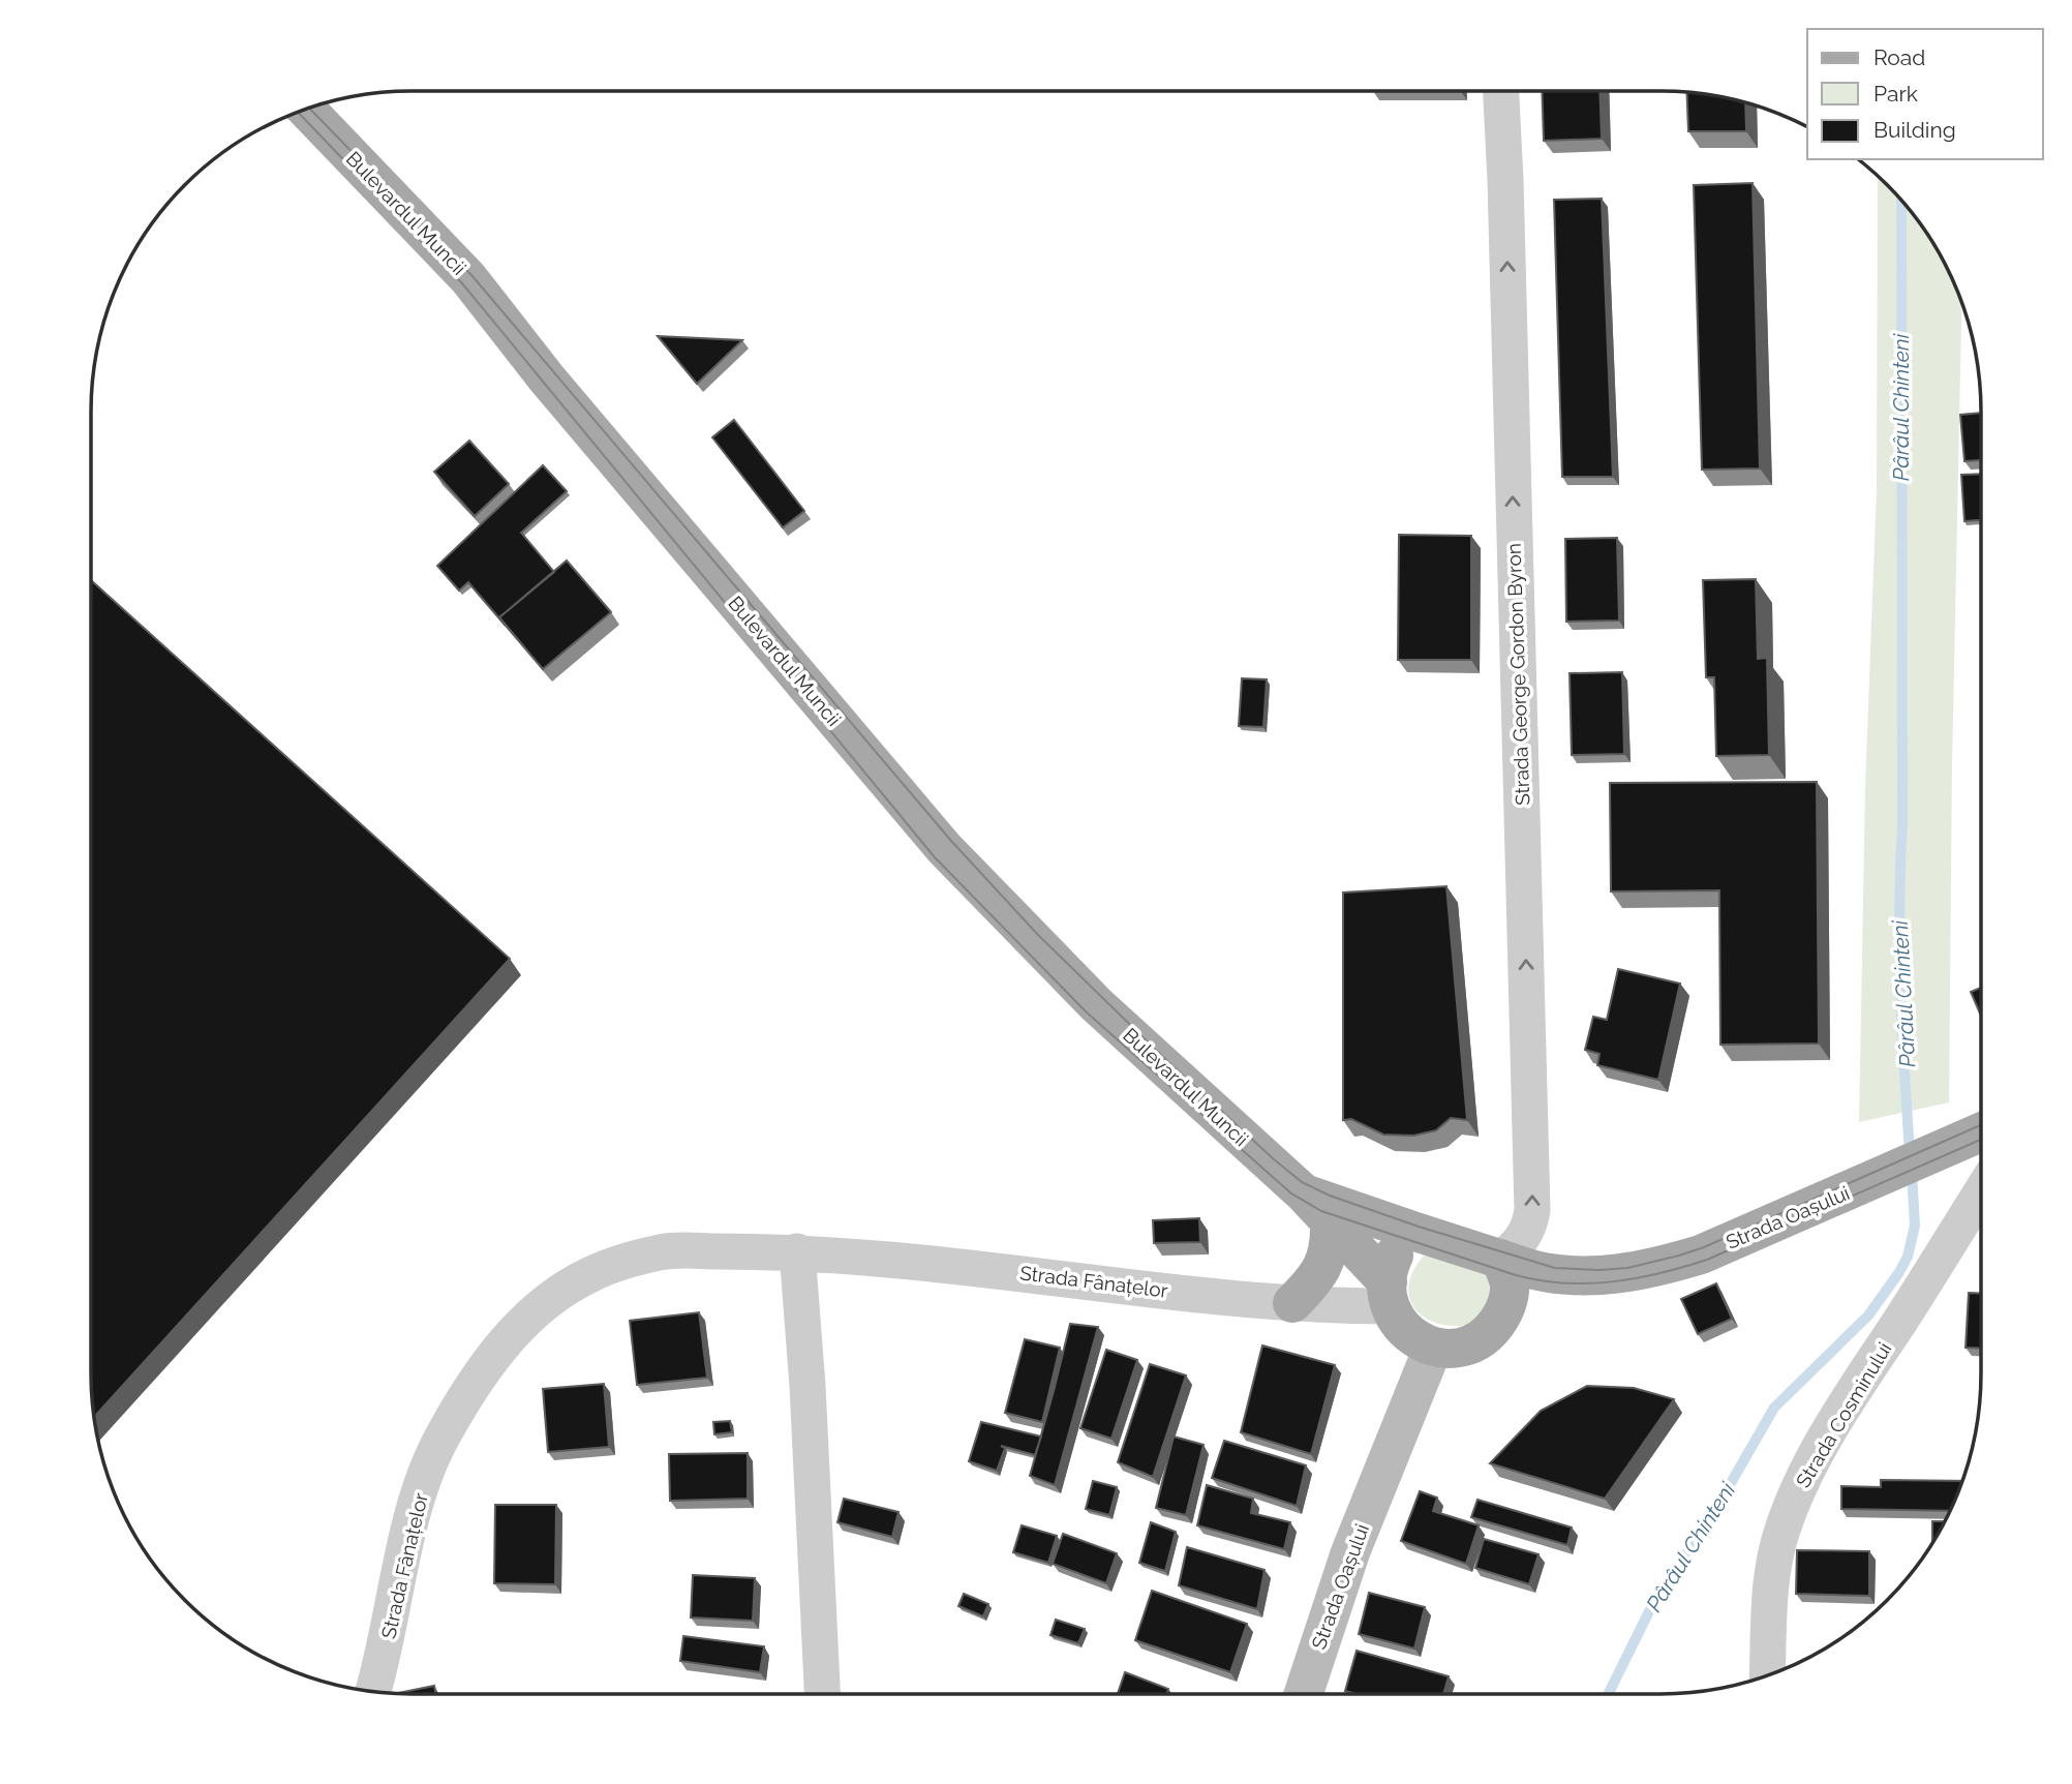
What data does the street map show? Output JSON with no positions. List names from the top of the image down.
{
  "streets": {
    "main road": ["Bulevardul Muncii", "Strada Oașului"],
    "street": ["Strada George Gordon Byron", "Strada Fânațelor", "Strada Cosminului"]
  },
  "crossings": [
    ["Bulevardul Muncii", "Strada George Gordon Byron"],
    ["Bulevardul Muncii", "Strada Oașului"],
    ["Bulevardul Muncii", "Strada Fânațelor"],
    ["Strada George Gordon Byron", "Strada Oașului"],
    ["Strada George Gordon Byron", "Strada Fânațelor"],
    ["Strada Oașului", "Strada Fânațelor"]
  ],
  "one_way": ["Strada George Gordon Byron"],
  "water": ["Pârâul Chinteni"],
  "legend": ["Road", "Park", "Building"]
}
